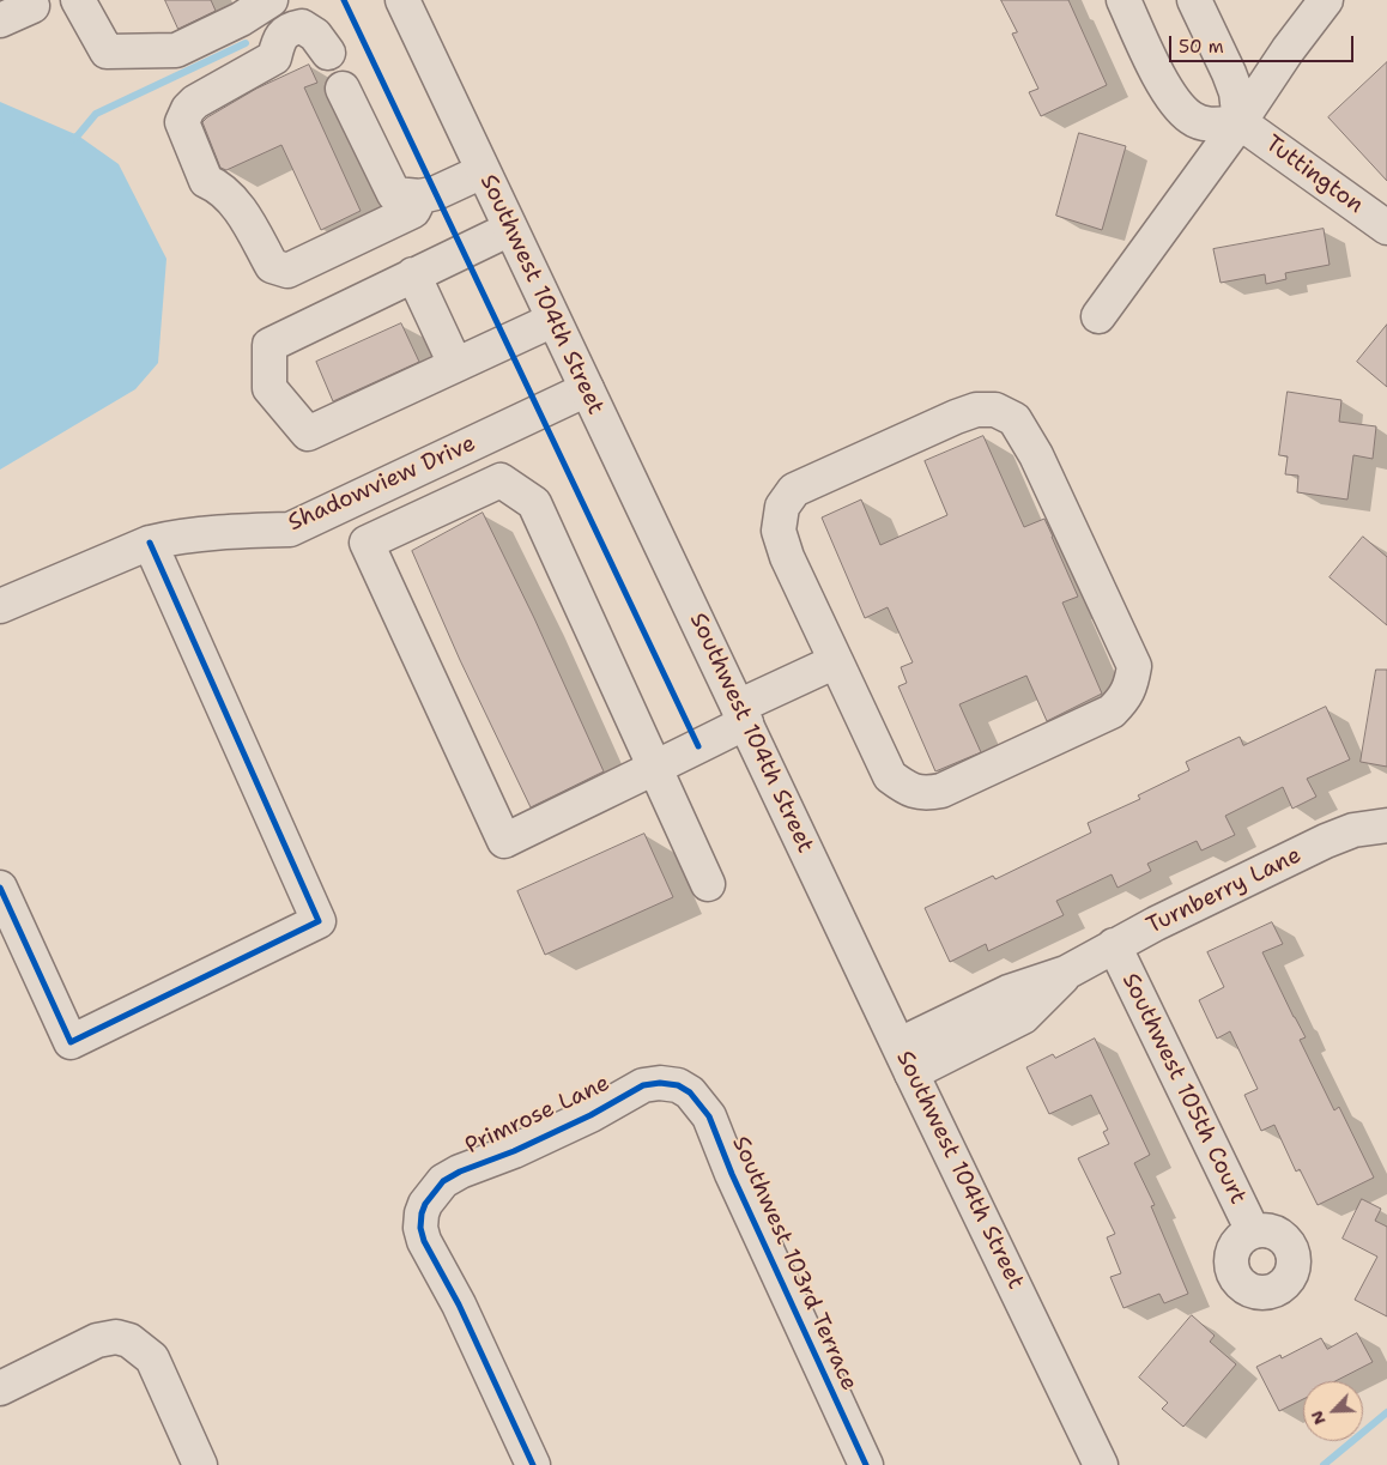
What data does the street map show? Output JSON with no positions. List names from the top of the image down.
{
  "streets": {
    "street": [
      "Tuttington",
      "Southwest 104th Street",
      "Shadowview Drive",
      "Turnberry Lane",
      "Southwest 105th Court",
      "Primrose Lane",
      "Southwest 103rd Terrace"
    ]
  },
  "crossings": [
    ["Southwest 104th Street", "Shadowview Drive"],
    ["Southwest 104th Street", "Turnberry Lane"],
    ["Turnberry Lane", "Southwest 105th Court"],
    ["Primrose Lane", "Southwest 103rd Terrace"]
  ],
  "scale_bar": "50 m",
  "north": "bottom left"
}
